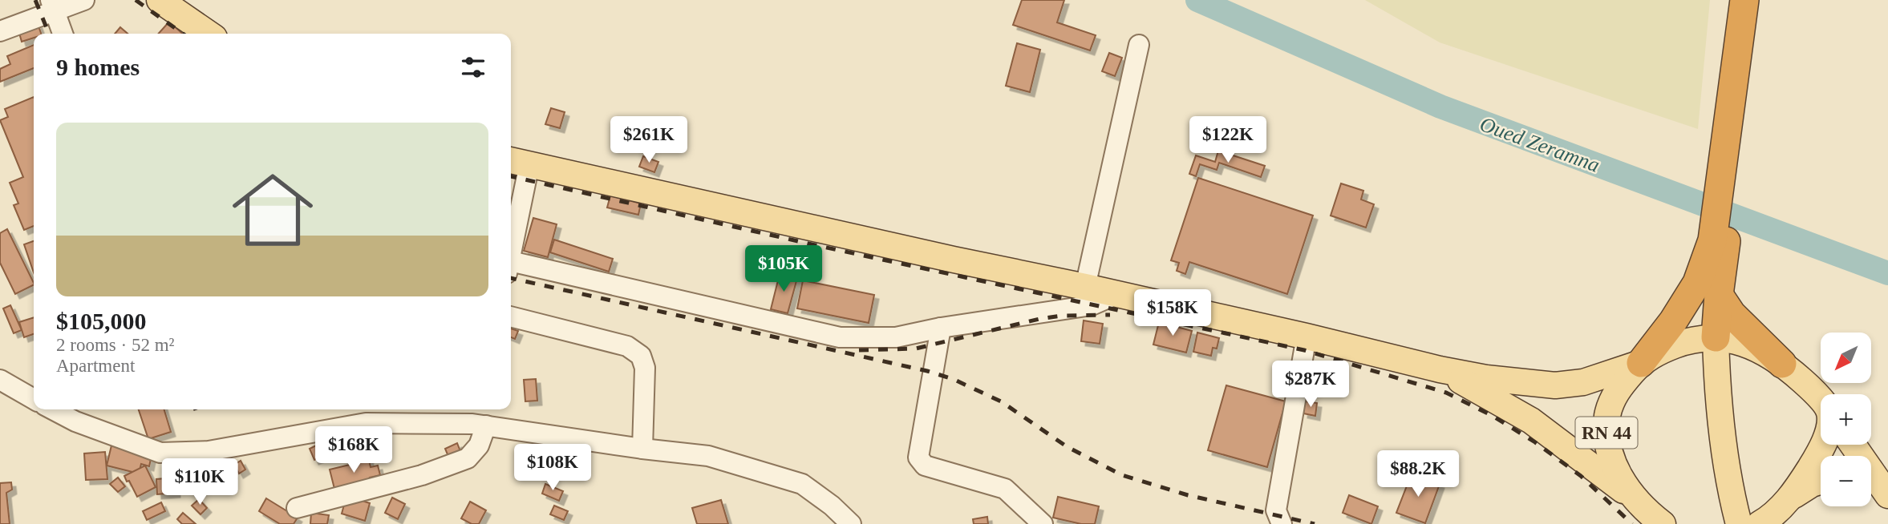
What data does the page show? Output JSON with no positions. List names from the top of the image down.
{
  "streets": {
    "highway": ["RN 44"]
  },
  "water": ["Oued Zeramna"],
  "north": "bottom left",
  "page": {
    "heading": "9 homes",
    "list": [
      {
        "name": "$105,000",
        "note": "2 rooms · 52 m² · Apartment"
      }
    ],
    "price": [
      "$261K",
      "$122K",
      "$105K",
      "$158K",
      "$287K",
      "$168K",
      "$108K",
      "$88.2K",
      "$110K"
    ],
    "map_buttons": ["+", "−"]
  }
}
